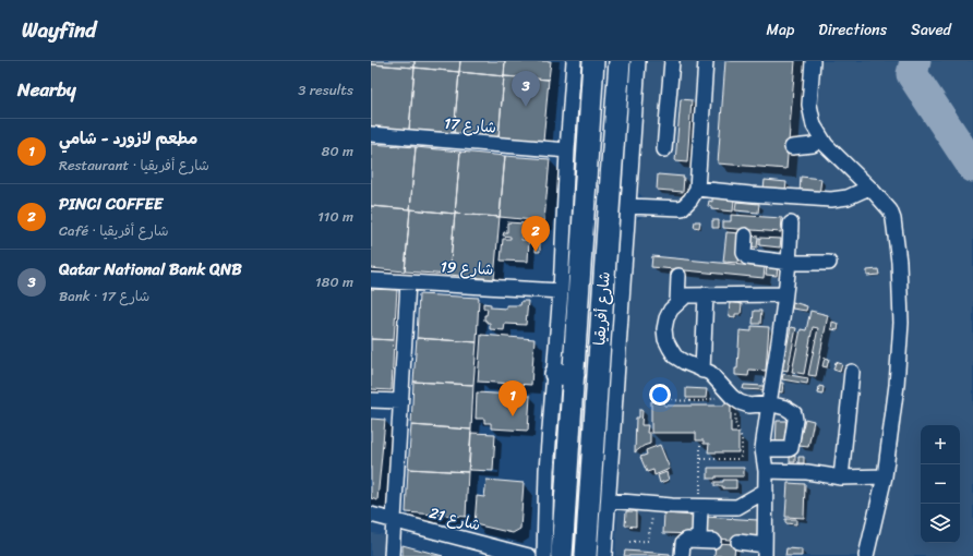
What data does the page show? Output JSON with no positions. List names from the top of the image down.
{
  "streets": {
    "highway": ["شارع أفريقيا"],
    "street": ["شارع 17", "شارع 19", "شارع 21"]
  },
  "crossings": [
    ["شارع 17", "شارع أفريقيا"],
    ["شارع 19", "شارع أفريقيا"]
  ],
  "page": {
    "header": "Wayfind",
    "nav": ["Map", "Directions", "Saved"],
    "heading": ["Nearby", "3 results"],
    "pins": ["3", "2", "1"],
    "list": [
      {
        "mark": "1",
        "name": "مطعم لازورد - شامي",
        "note": "Restaurant · شارع أفريقيا",
        "value": "80 m"
      },
      {
        "mark": "2",
        "name": "PINCI COFFEE",
        "note": "Café · شارع أفريقيا",
        "value": "110 m"
      },
      {
        "mark": "3",
        "name": "Qatar National Bank QNB",
        "note": "Bank · شارع 17",
        "value": "180 m"
      }
    ],
    "map_buttons": ["+", "−"]
  }
}
